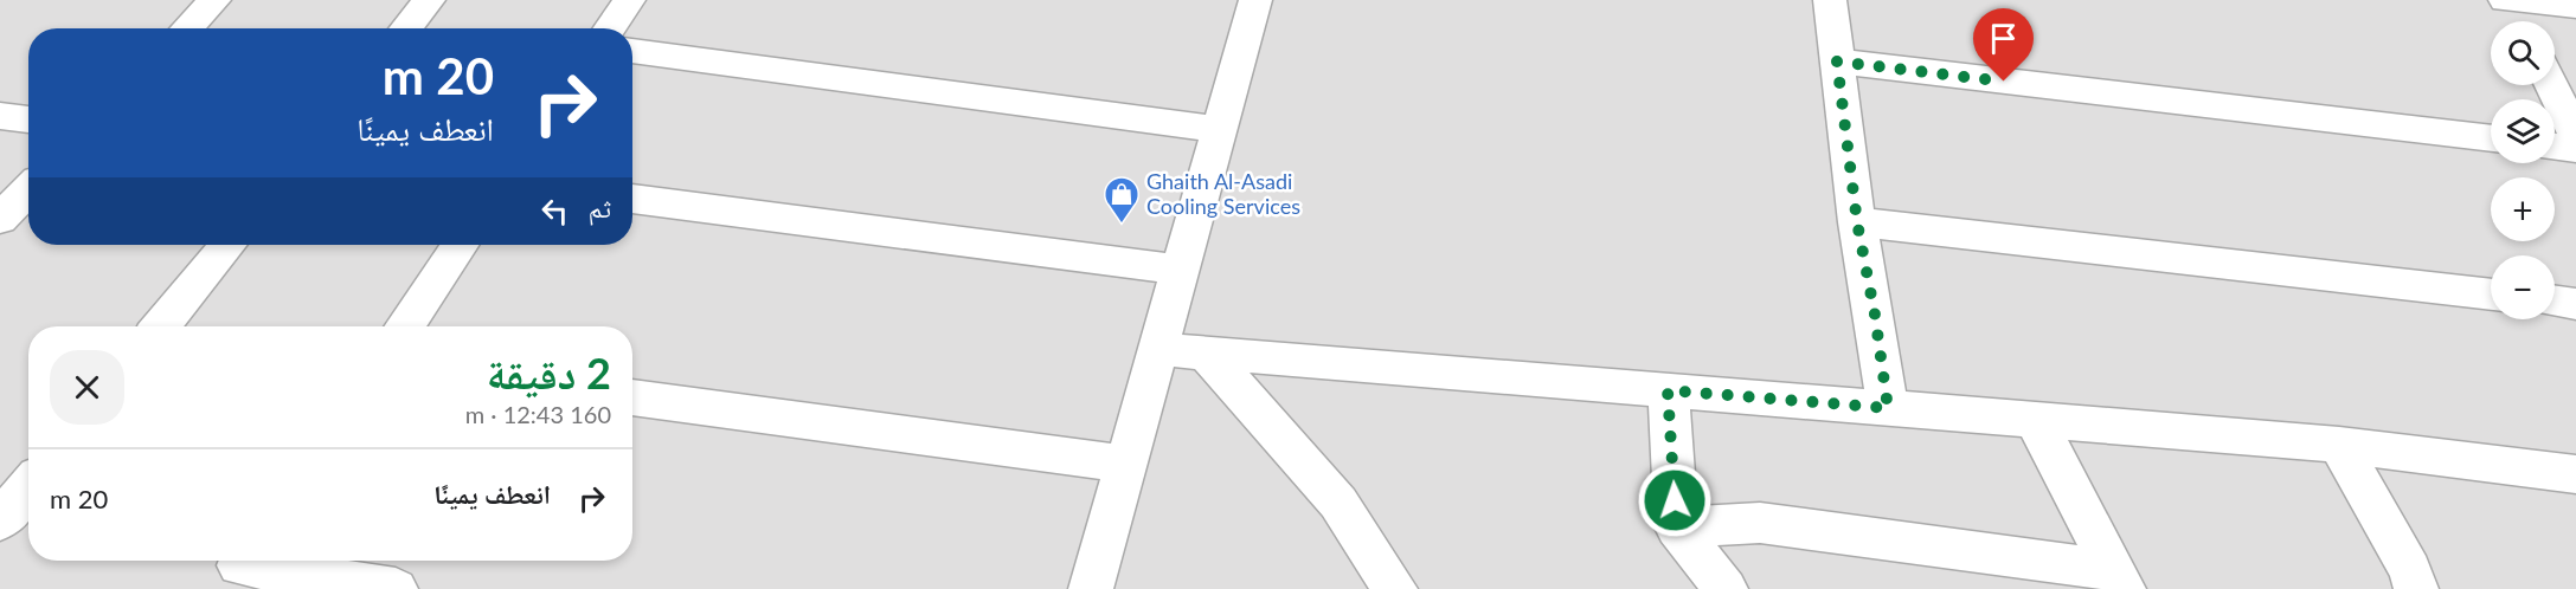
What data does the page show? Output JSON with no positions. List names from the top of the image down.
{
  "places": {
    "shop": ["Ghaith Al-Asadi Cooling Services"]
  },
  "page": {
    "map_buttons": ["+", "−"],
    "turn": ["20 m", "انعطف يمينًا"],
    "then": "ثم",
    "heading": ["2 دقيقة", "160 m · 12:43"],
    "list": [
      {
        "name": "انعطف يمينًا",
        "value": "20 m"
      }
    ]
  }
}
